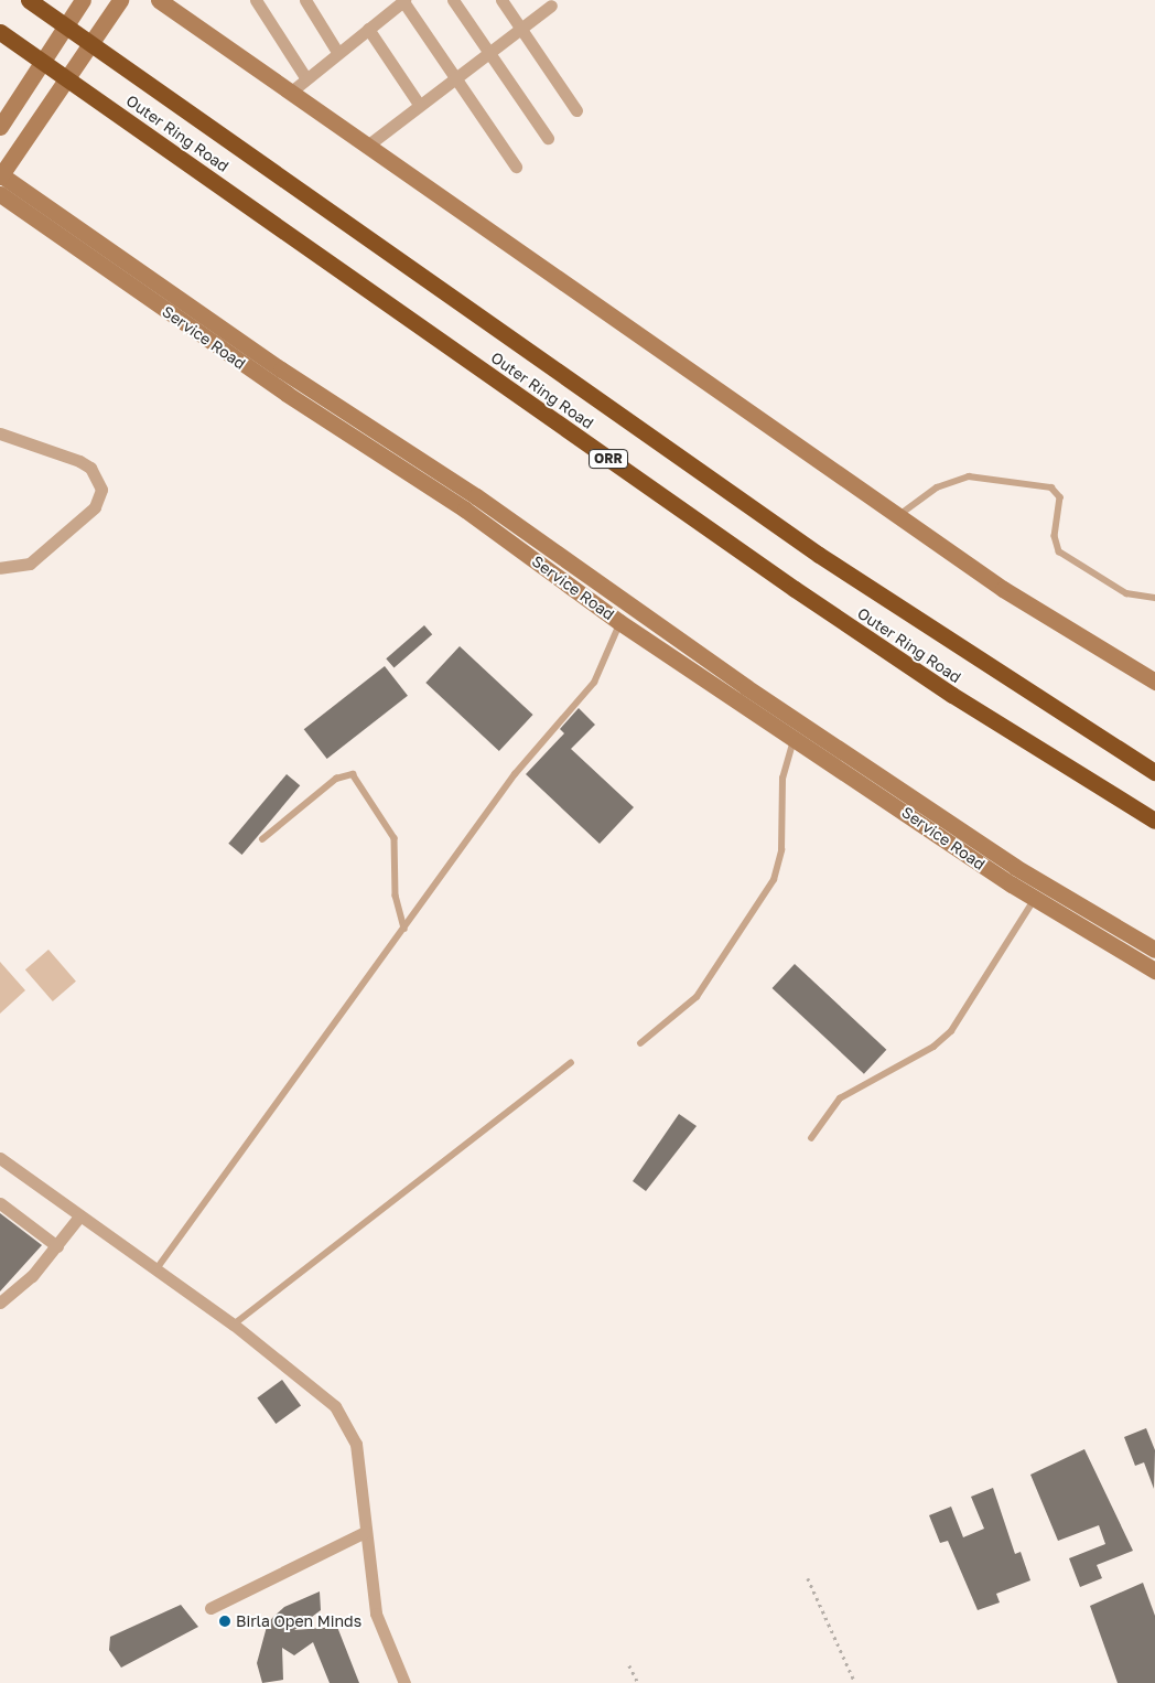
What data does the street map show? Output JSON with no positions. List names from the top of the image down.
{
  "streets": {
    "highway": ["Outer Ring Road", "ORR"],
    "main road": ["Service Road"]
  },
  "places": ["Birla Open Minds"]
}
